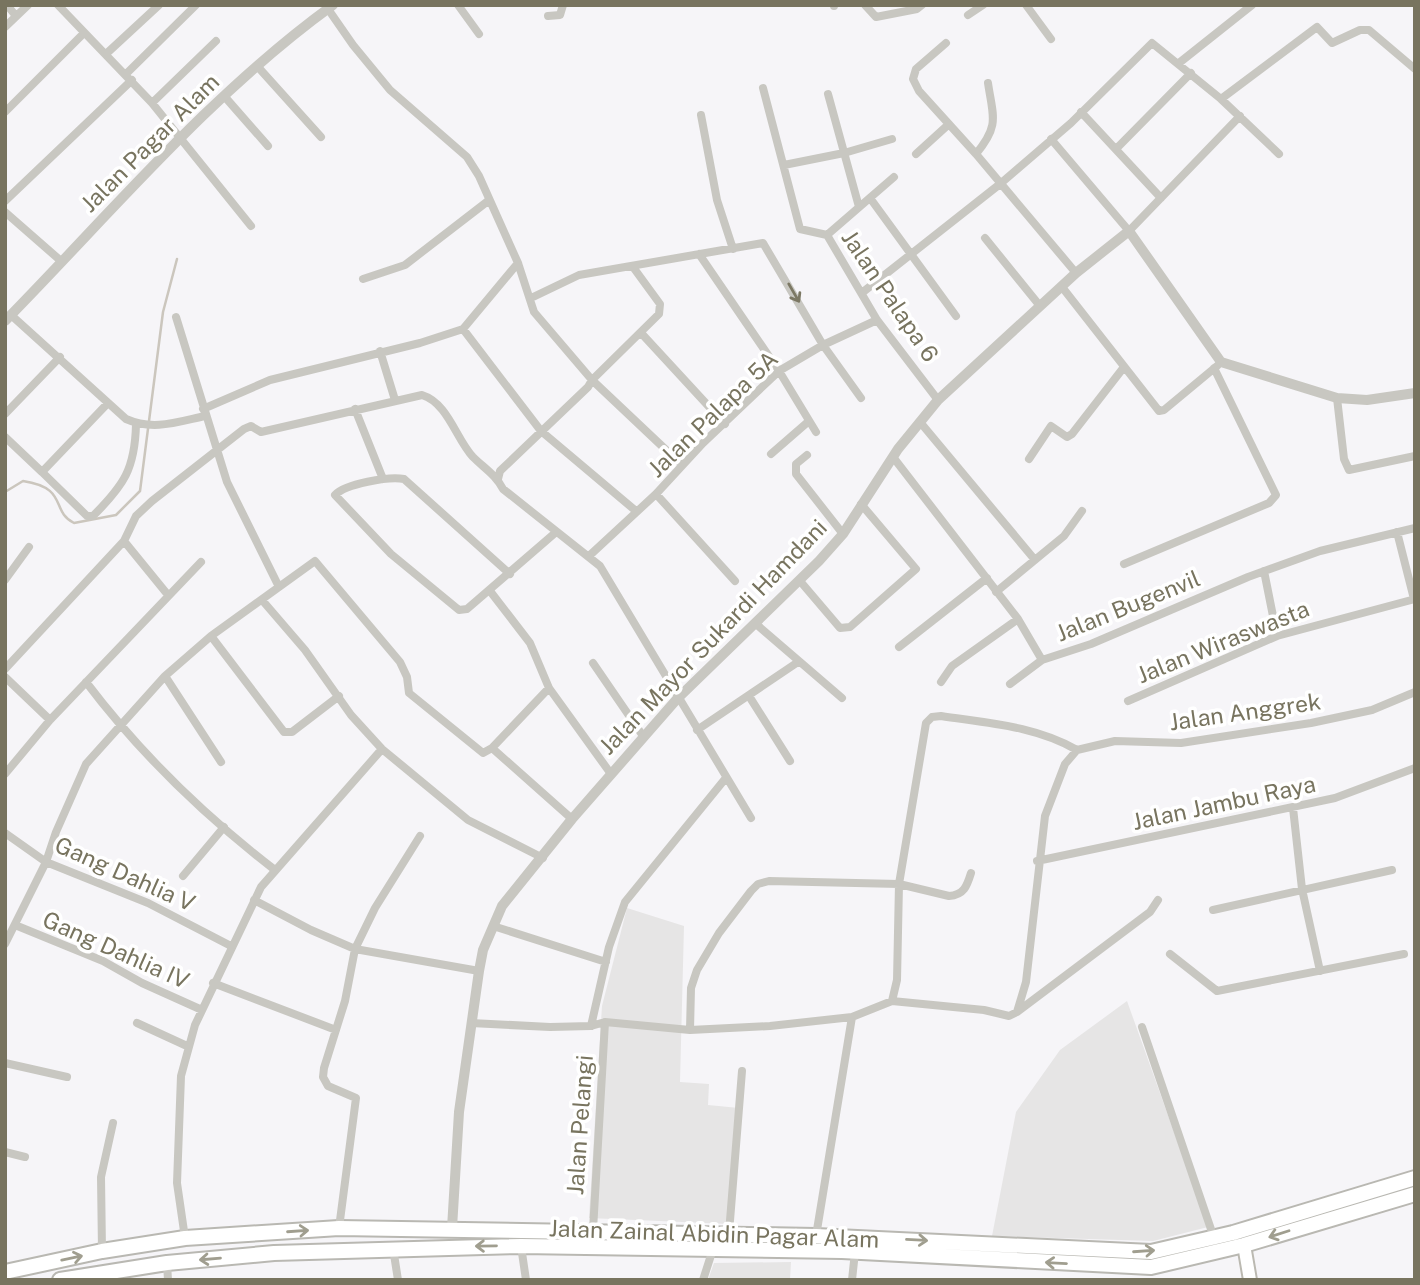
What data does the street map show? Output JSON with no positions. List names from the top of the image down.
{
  "streets": {
    "highway": ["Jalan Zainal Abidin Pagar Alam"],
    "street": [
      "Jalan Pagar Alam",
      "Jalan Palapa 6",
      "Jalan Palapa 5A",
      "Jalan Bugenvil",
      "Jalan Mayor Sukardi Hamdani",
      "Jalan Wiraswasta",
      "Jalan Anggrek",
      "Jalan Jambu Raya",
      "Gang Dahlia V",
      "Gang Dahlia IV",
      "Jalan Pelangi"
    ]
  },
  "crossings": [
    ["Jalan Palapa 6", "Jalan Palapa 5A"],
    ["Jalan Palapa 6", "Jalan Mayor Sukardi Hamdani"],
    ["Jalan Mayor Sukardi Hamdani", "Jalan Zainal Abidin Pagar Alam"],
    ["Jalan Pelangi", "Jalan Zainal Abidin Pagar Alam"]
  ]
}
